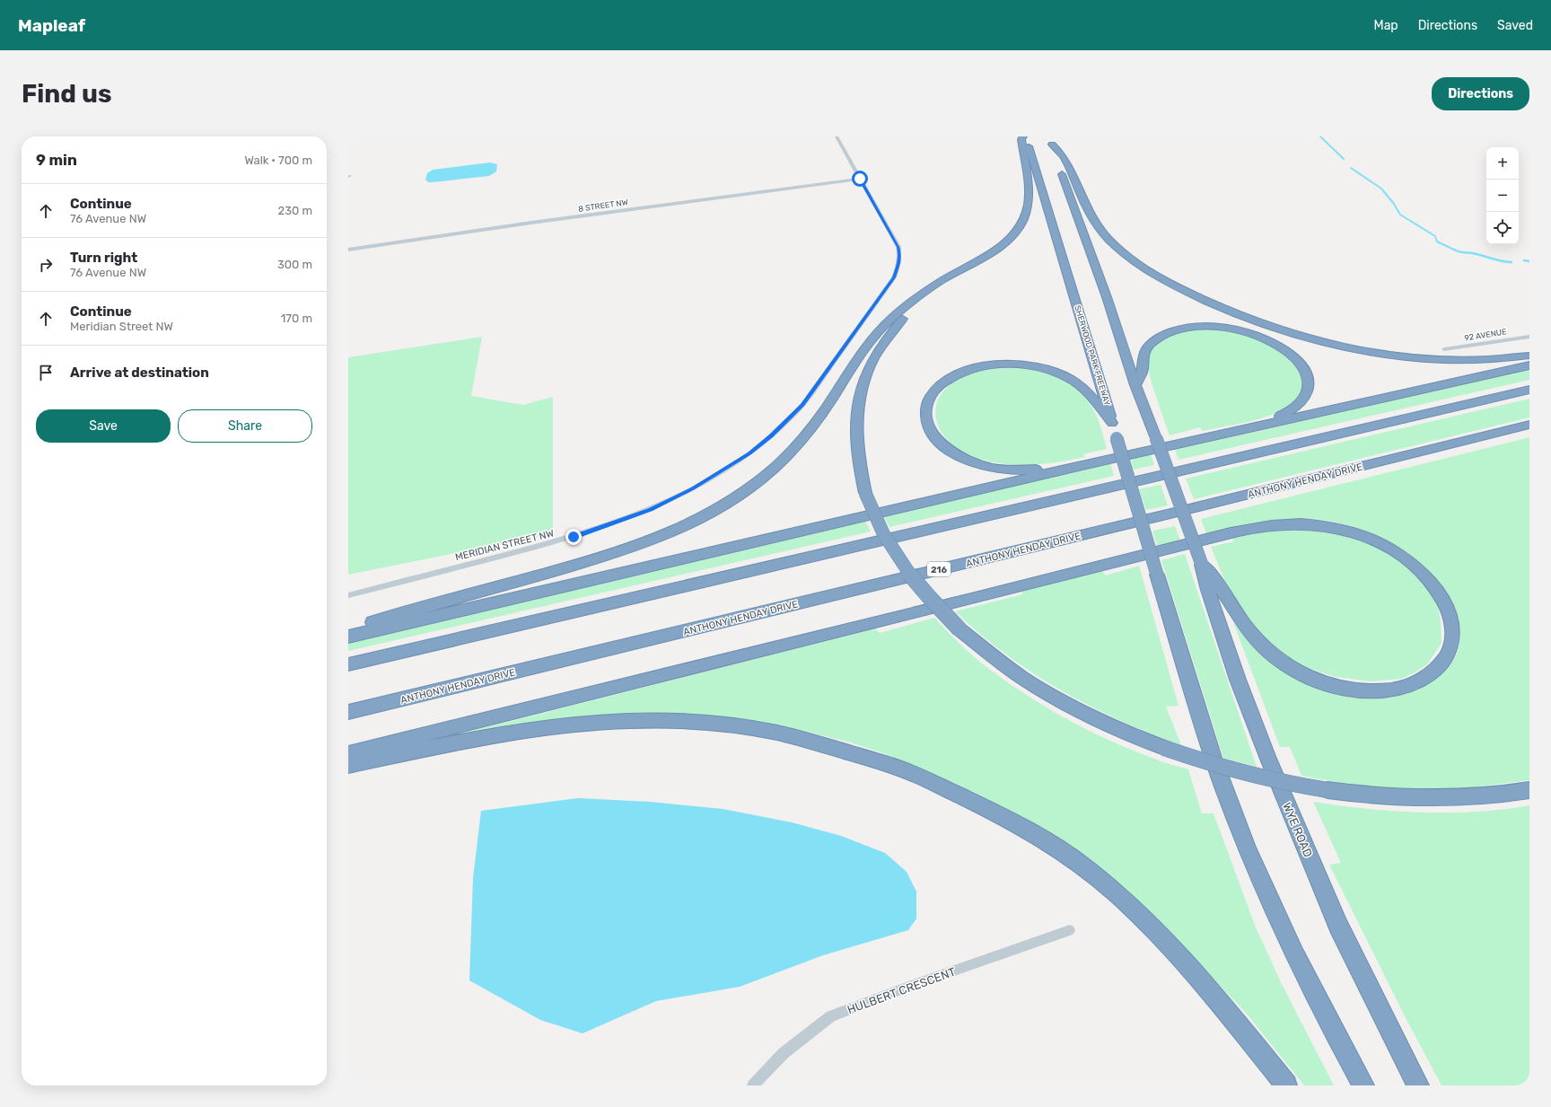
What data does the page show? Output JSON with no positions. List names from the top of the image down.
{
  "streets": {
    "highway": [
      "SHERWOOD PARK FREEWAY",
      "ANTHONY HENDAY DRIVE",
      "216",
      "WYE ROAD"
    ],
    "street": [
      "8 STREET NW",
      "92 AVENUE",
      "MERIDIAN STREET NW",
      "HULBERT CRESCENT"
    ]
  },
  "crossings": [
    ["8 STREET NW", "MERIDIAN STREET NW"]
  ],
  "page": {
    "header": "Mapleaf",
    "nav": ["Map", "Directions", "Saved"],
    "buttons": [
      "Directions",
      ["Save", "Share"]
    ],
    "title": "Find us",
    "heading": ["9 min", "Walk · 700 m"],
    "map_buttons": ["+", "−"],
    "list": [
      ["Continue", "76 Avenue NW", "230 m"],
      ["Turn right", "76 Avenue NW", "300 m"],
      ["Continue", "Meridian Street NW", "170 m"],
      "Arrive at destination"
    ]
  }
}
